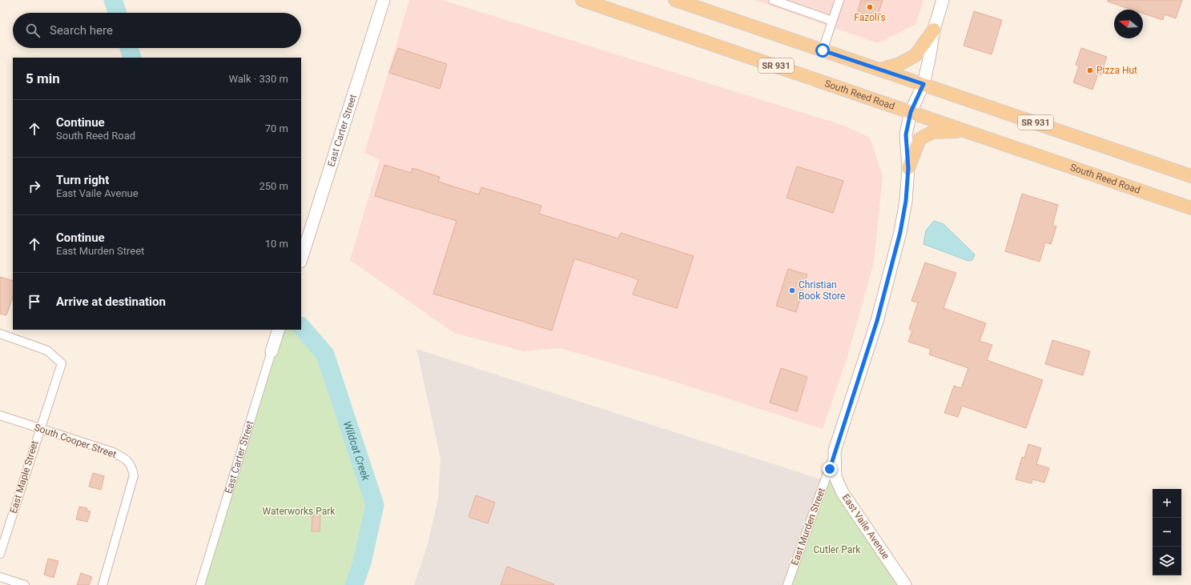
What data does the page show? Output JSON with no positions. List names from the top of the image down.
{
  "streets": {
    "main road": ["SR 931", "South Reed Road"],
    "street": [
      "East Carter Street",
      "South Cooper Street",
      "East Maple Street",
      "East Murden Street",
      "East Vaile Avenue"
    ]
  },
  "crossings": [
    ["SR 931", "East Vaile Avenue"],
    ["South Reed Road", "East Vaile Avenue"],
    ["South Cooper Street", "East Maple Street"],
    ["East Murden Street", "East Vaile Avenue"]
  ],
  "water": ["Wildcat Creek"],
  "parks": ["Waterworks Park", "Cutler Park"],
  "places": ["Fazoli's", "Pizza Hut", "Christian Book Store"],
  "north": "left",
  "page": {
    "search": "Search here",
    "heading": ["5 min", "Walk · 330 m"],
    "list": [
      ["Continue", "South Reed Road", "70 m"],
      ["Turn right", "East Vaile Avenue", "250 m"],
      ["Continue", "East Murden Street", "10 m"],
      "Arrive at destination"
    ],
    "map_buttons": ["+", "−"]
  }
}
